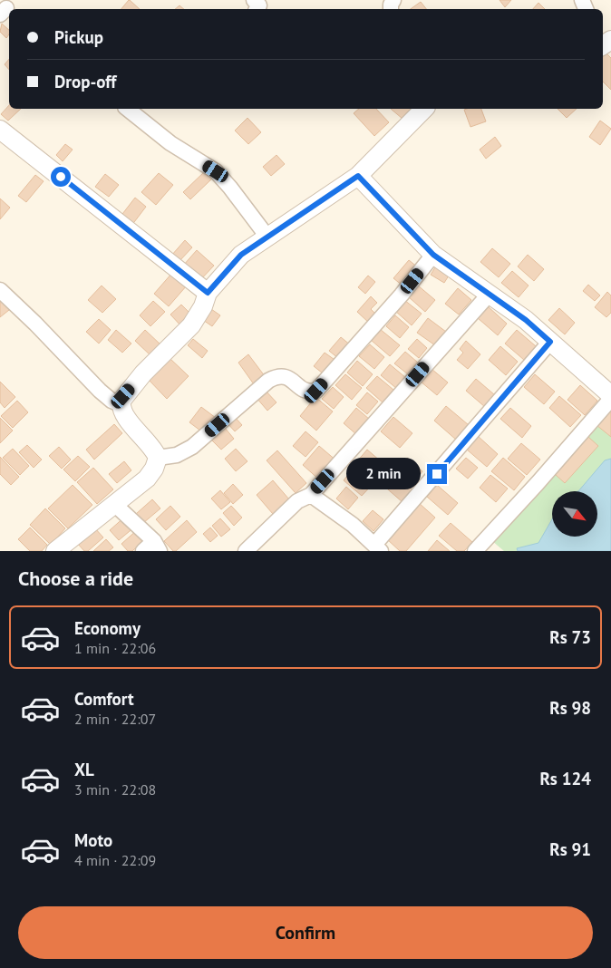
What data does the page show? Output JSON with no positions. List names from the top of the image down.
{
  "north": "bottom right",
  "page": {
    "banner": ["Pickup", "Drop-off"],
    "bubble": "2 min",
    "heading": "Choose a ride",
    "list": [
      {
        "name": "Economy",
        "note": "1 min · 22:06",
        "value": "Rs 73"
      },
      {
        "name": "Comfort",
        "note": "2 min · 22:07",
        "value": "Rs 98"
      },
      {
        "name": "XL",
        "note": "3 min · 22:08",
        "value": "Rs 124"
      },
      {
        "name": "Moto",
        "note": "4 min · 22:09",
        "value": "Rs 91"
      }
    ],
    "buttons": "Confirm"
  }
}
